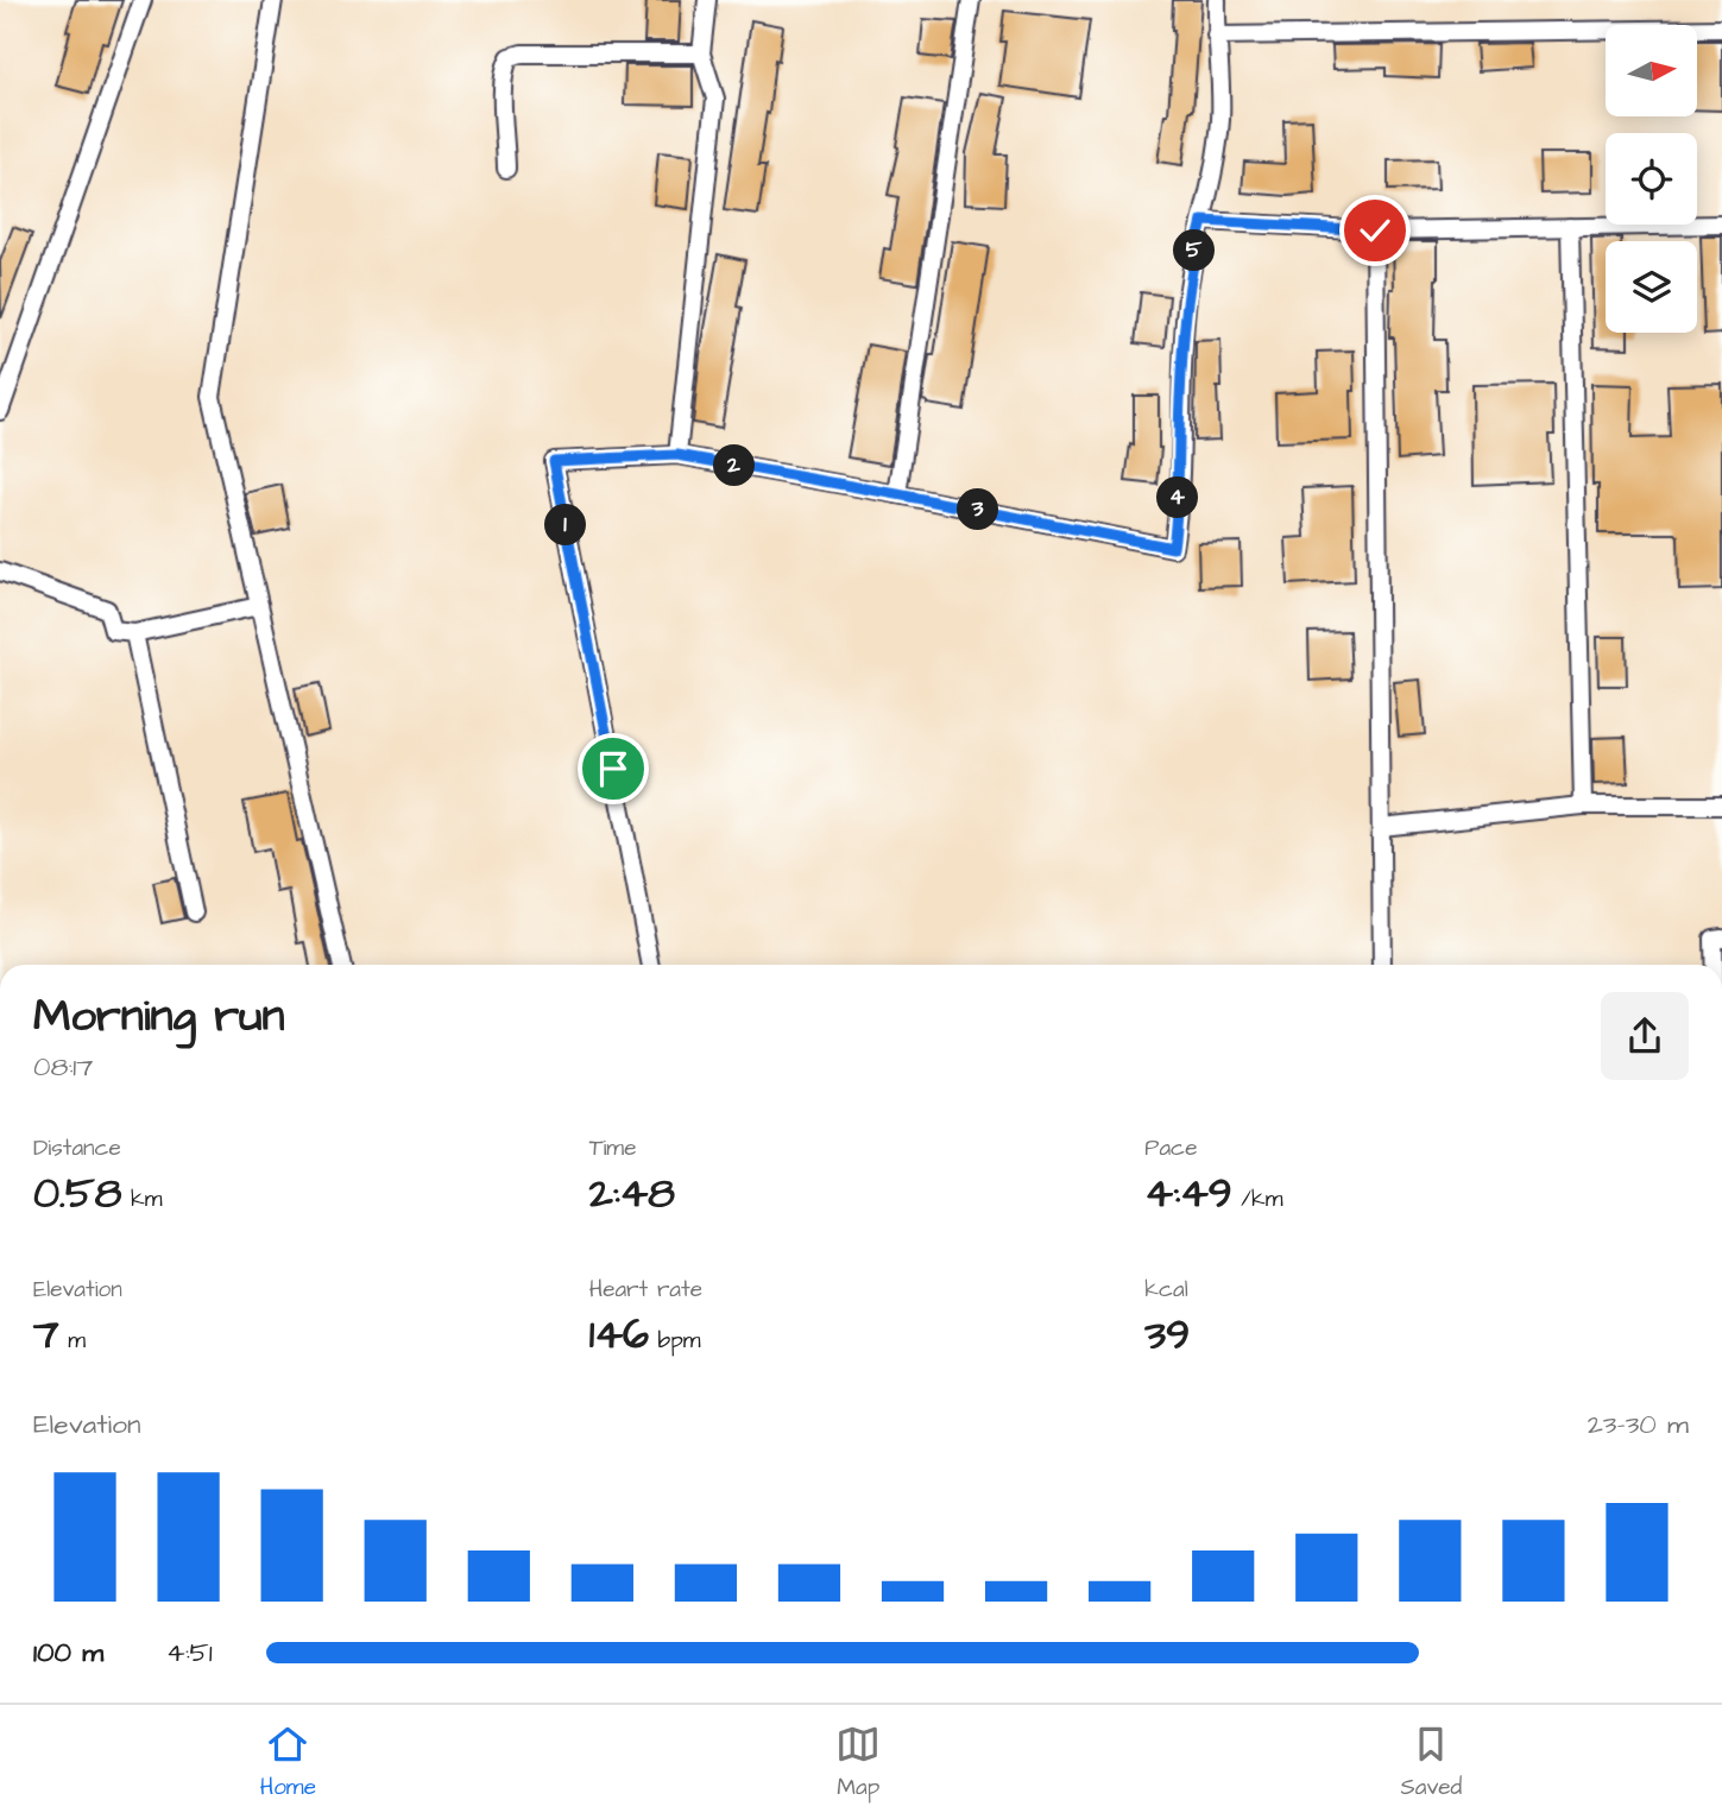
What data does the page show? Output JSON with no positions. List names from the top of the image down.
{
  "north": "right",
  "page": {
    "pins": [
      "5",
      "2",
      "4",
      "3",
      "1"
    ],
    "heading": ["Morning run", "08:17"],
    "stats": [
      ["Distance", "0.58 km"],
      ["Time", "2:48"],
      ["Pace", "4:49 /km"],
      ["Elevation", "7 m"],
      ["Heart rate", "146 bpm"],
      ["kcal", "39"]
    ],
    "chart": ["Elevation", "23–30 m"],
    "list": [
      {
        "name": "100 m",
        "note": "4:51"
      }
    ],
    "tabs": ["Home", "Map", "Saved"]
  }
}
